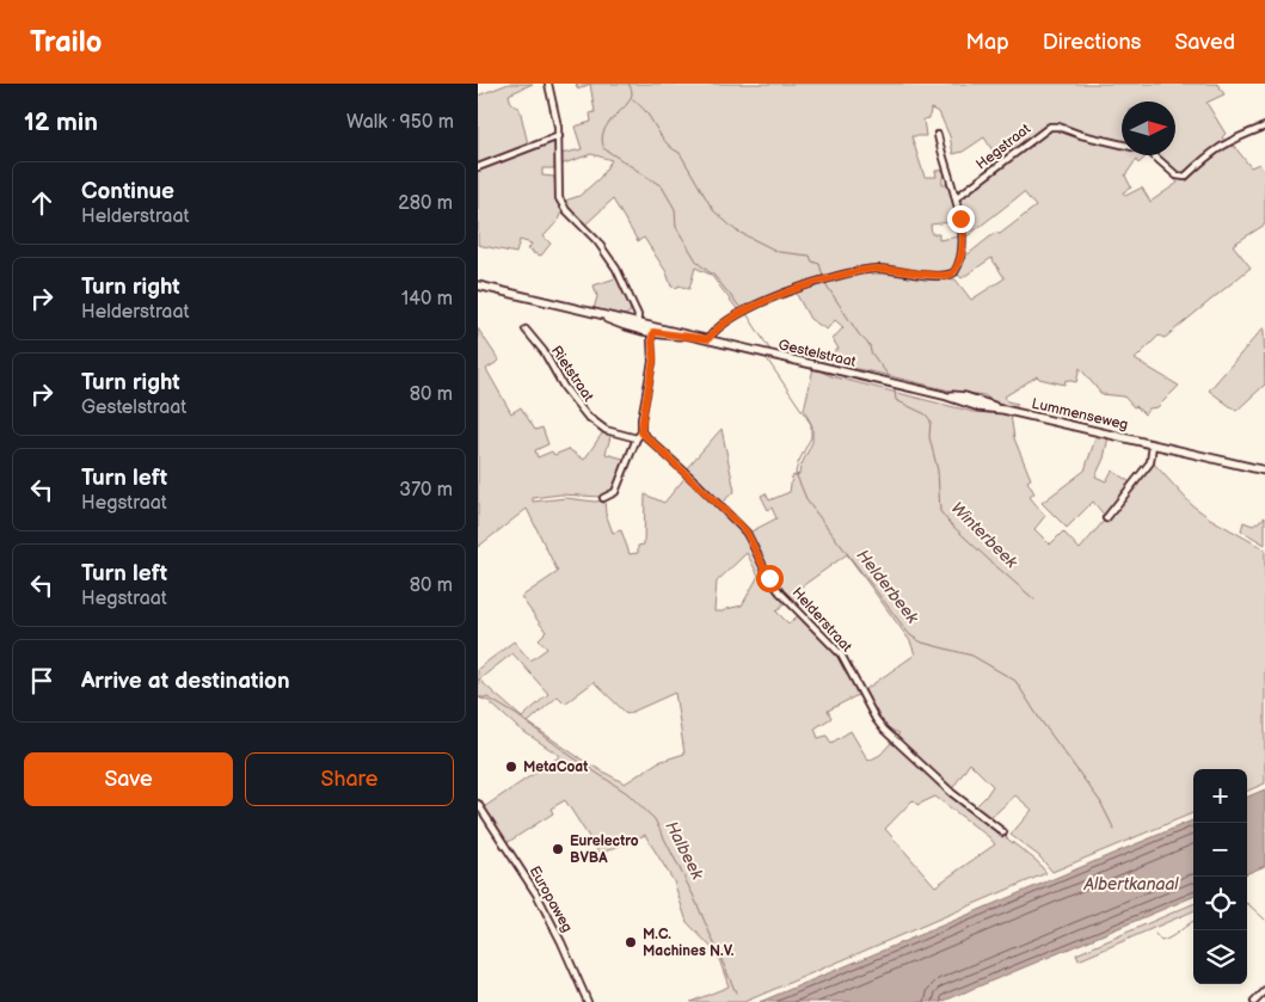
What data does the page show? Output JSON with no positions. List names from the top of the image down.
{
  "streets": {
    "main road": ["Gestelstraat", "Lummenseweg"],
    "street": [
      "Hegstraat",
      "Rietstraat",
      "Helderstraat",
      "Europaweg"
    ]
  },
  "crossings": [
    ["Gestelstraat", "Lummenseweg"]
  ],
  "water": [
    "Winterbeek",
    "Helderbeek",
    "Halbeek",
    "Albertkanaal"
  ],
  "places": ["MetaCoat", "Eurelectro BVBA", "M.C. Machines N.V."],
  "north": "right",
  "page": {
    "header": "Trailo",
    "nav": ["Map", "Directions", "Saved"],
    "heading": ["12 min", "Walk · 950 m"],
    "list": [
      ["Continue", "Helderstraat", "280 m"],
      ["Turn right", "Helderstraat", "140 m"],
      ["Turn right", "Gestelstraat", "80 m"],
      ["Turn left", "Hegstraat", "370 m"],
      ["Turn left", "Hegstraat", "80 m"],
      "Arrive at destination"
    ],
    "buttons": ["Save", "Share"],
    "map_buttons": ["+", "−"]
  }
}
